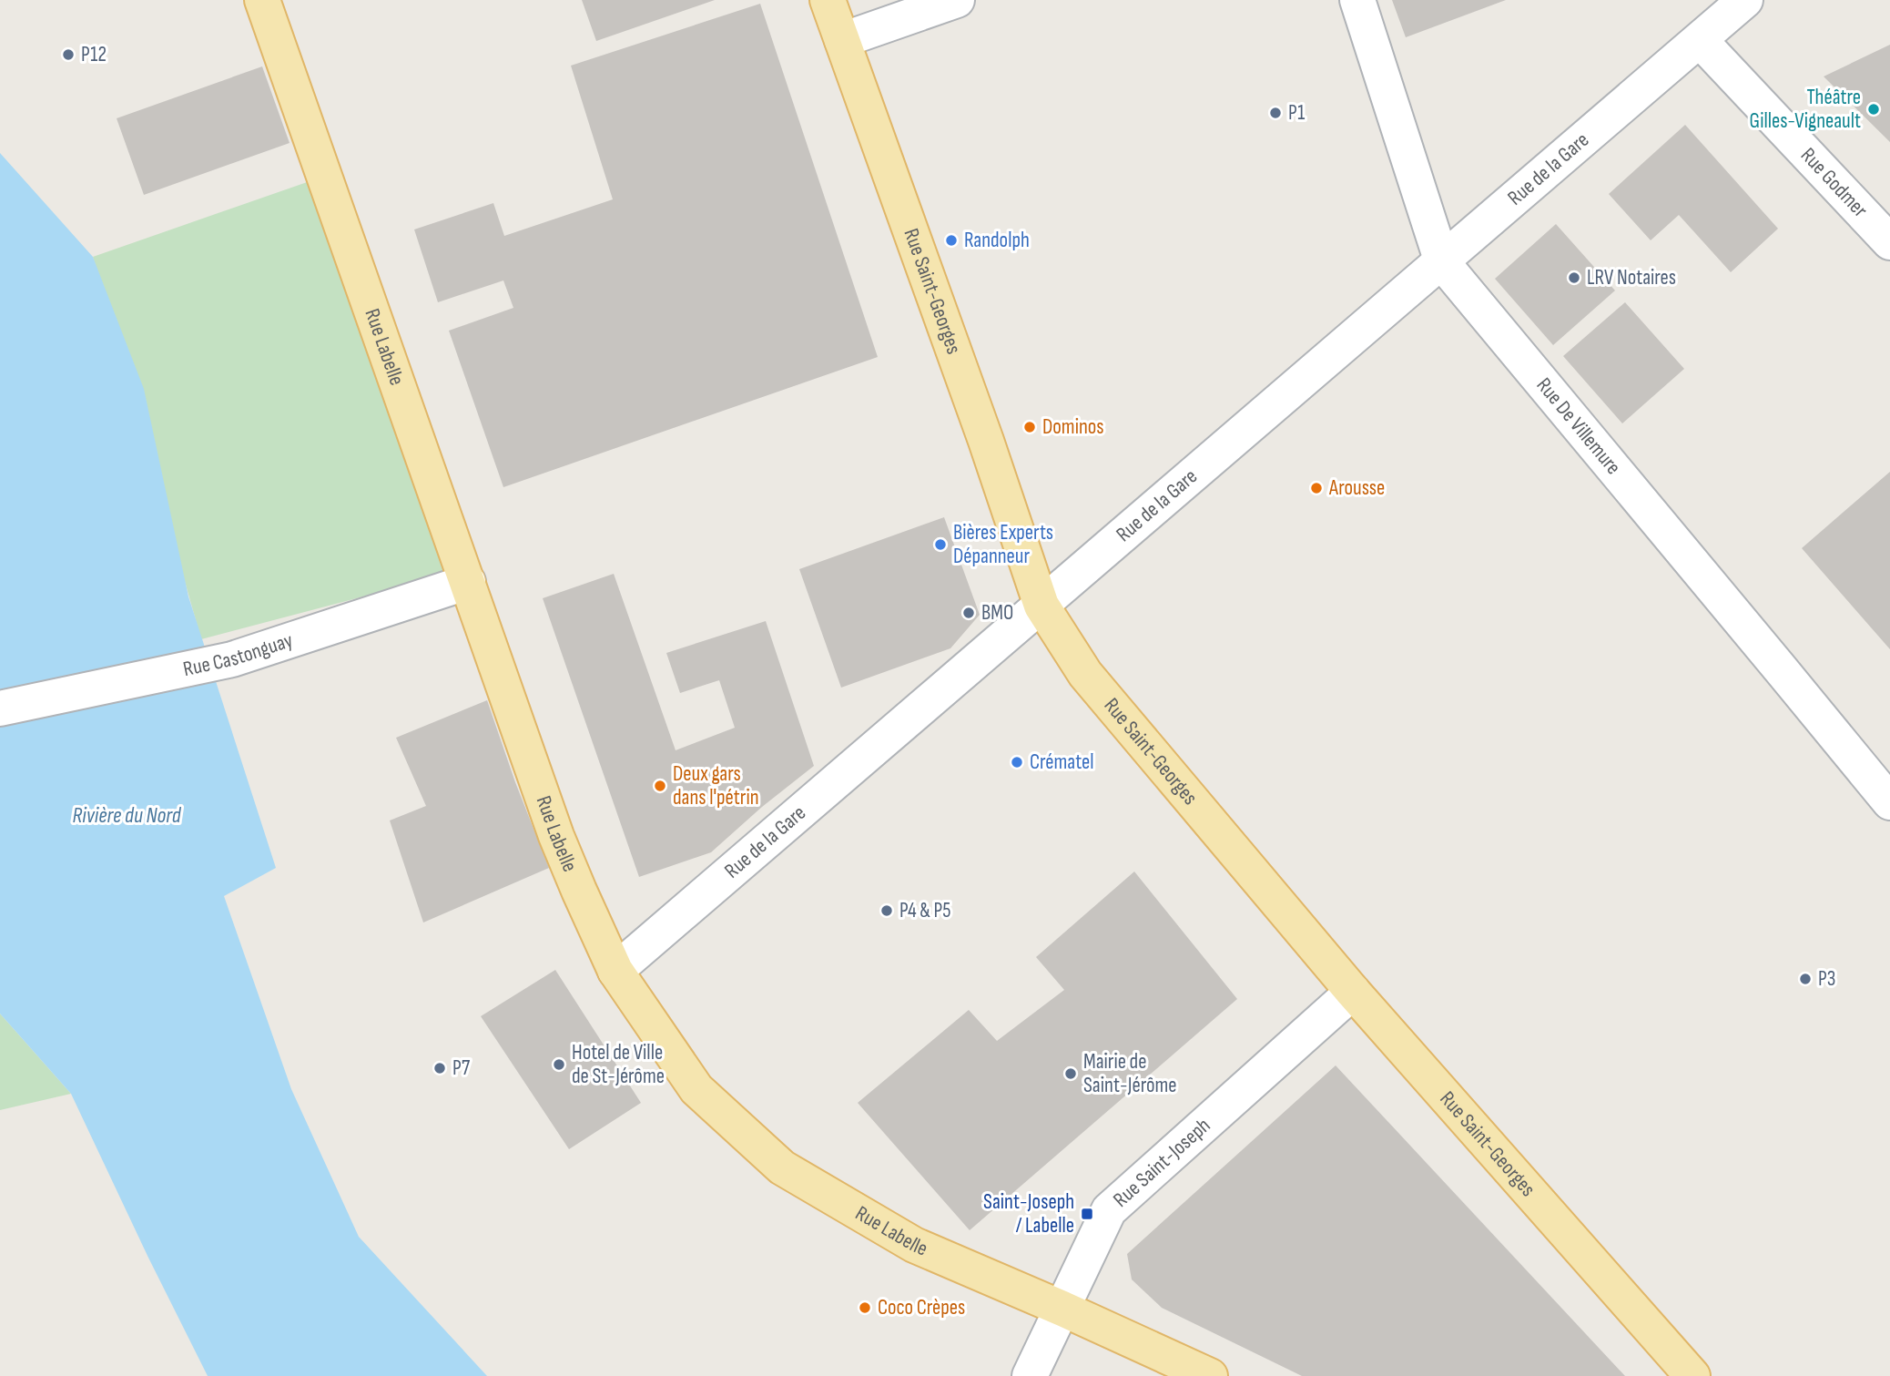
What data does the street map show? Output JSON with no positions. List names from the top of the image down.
{
  "streets": {
    "main road": ["Rue Saint-Georges", "Rue Labelle"],
    "street": [
      "Rue de la Gare",
      "Rue Godmer",
      "Rue De Villemure",
      "Rue Castonguay",
      "Rue Saint-Joseph"
    ]
  },
  "crossings": [
    ["Rue de la Gare", "Rue Godmer"],
    ["Rue de la Gare", "Rue Saint-Georges"],
    ["Rue de la Gare", "Rue Labelle"],
    ["Rue de la Gare", "Rue De Villemure"],
    ["Rue Saint-Georges", "Rue Saint-Joseph"],
    ["Rue Labelle", "Rue Castonguay"],
    ["Rue Labelle", "Rue Saint-Joseph"]
  ],
  "water": ["Rivière du Nord"],
  "places": {
    "other": [
      "P12",
      "Théâtre Gilles-Vigneault",
      "P1",
      "Randolph",
      "LRV Notaires",
      "Dominos",
      "Arousse",
      "Bières Experts Dépanneur",
      "BMO",
      "Crématel",
      "Deux gars dans l'pétrin",
      "P4 & P5",
      "P3",
      "Hotel de Ville de St-Jérôme",
      "P7",
      "Mairie de Saint-Jérôme",
      "Coco Crèpes"
    ],
    "transit": ["Saint-Joseph / Labelle"]
  }
}
